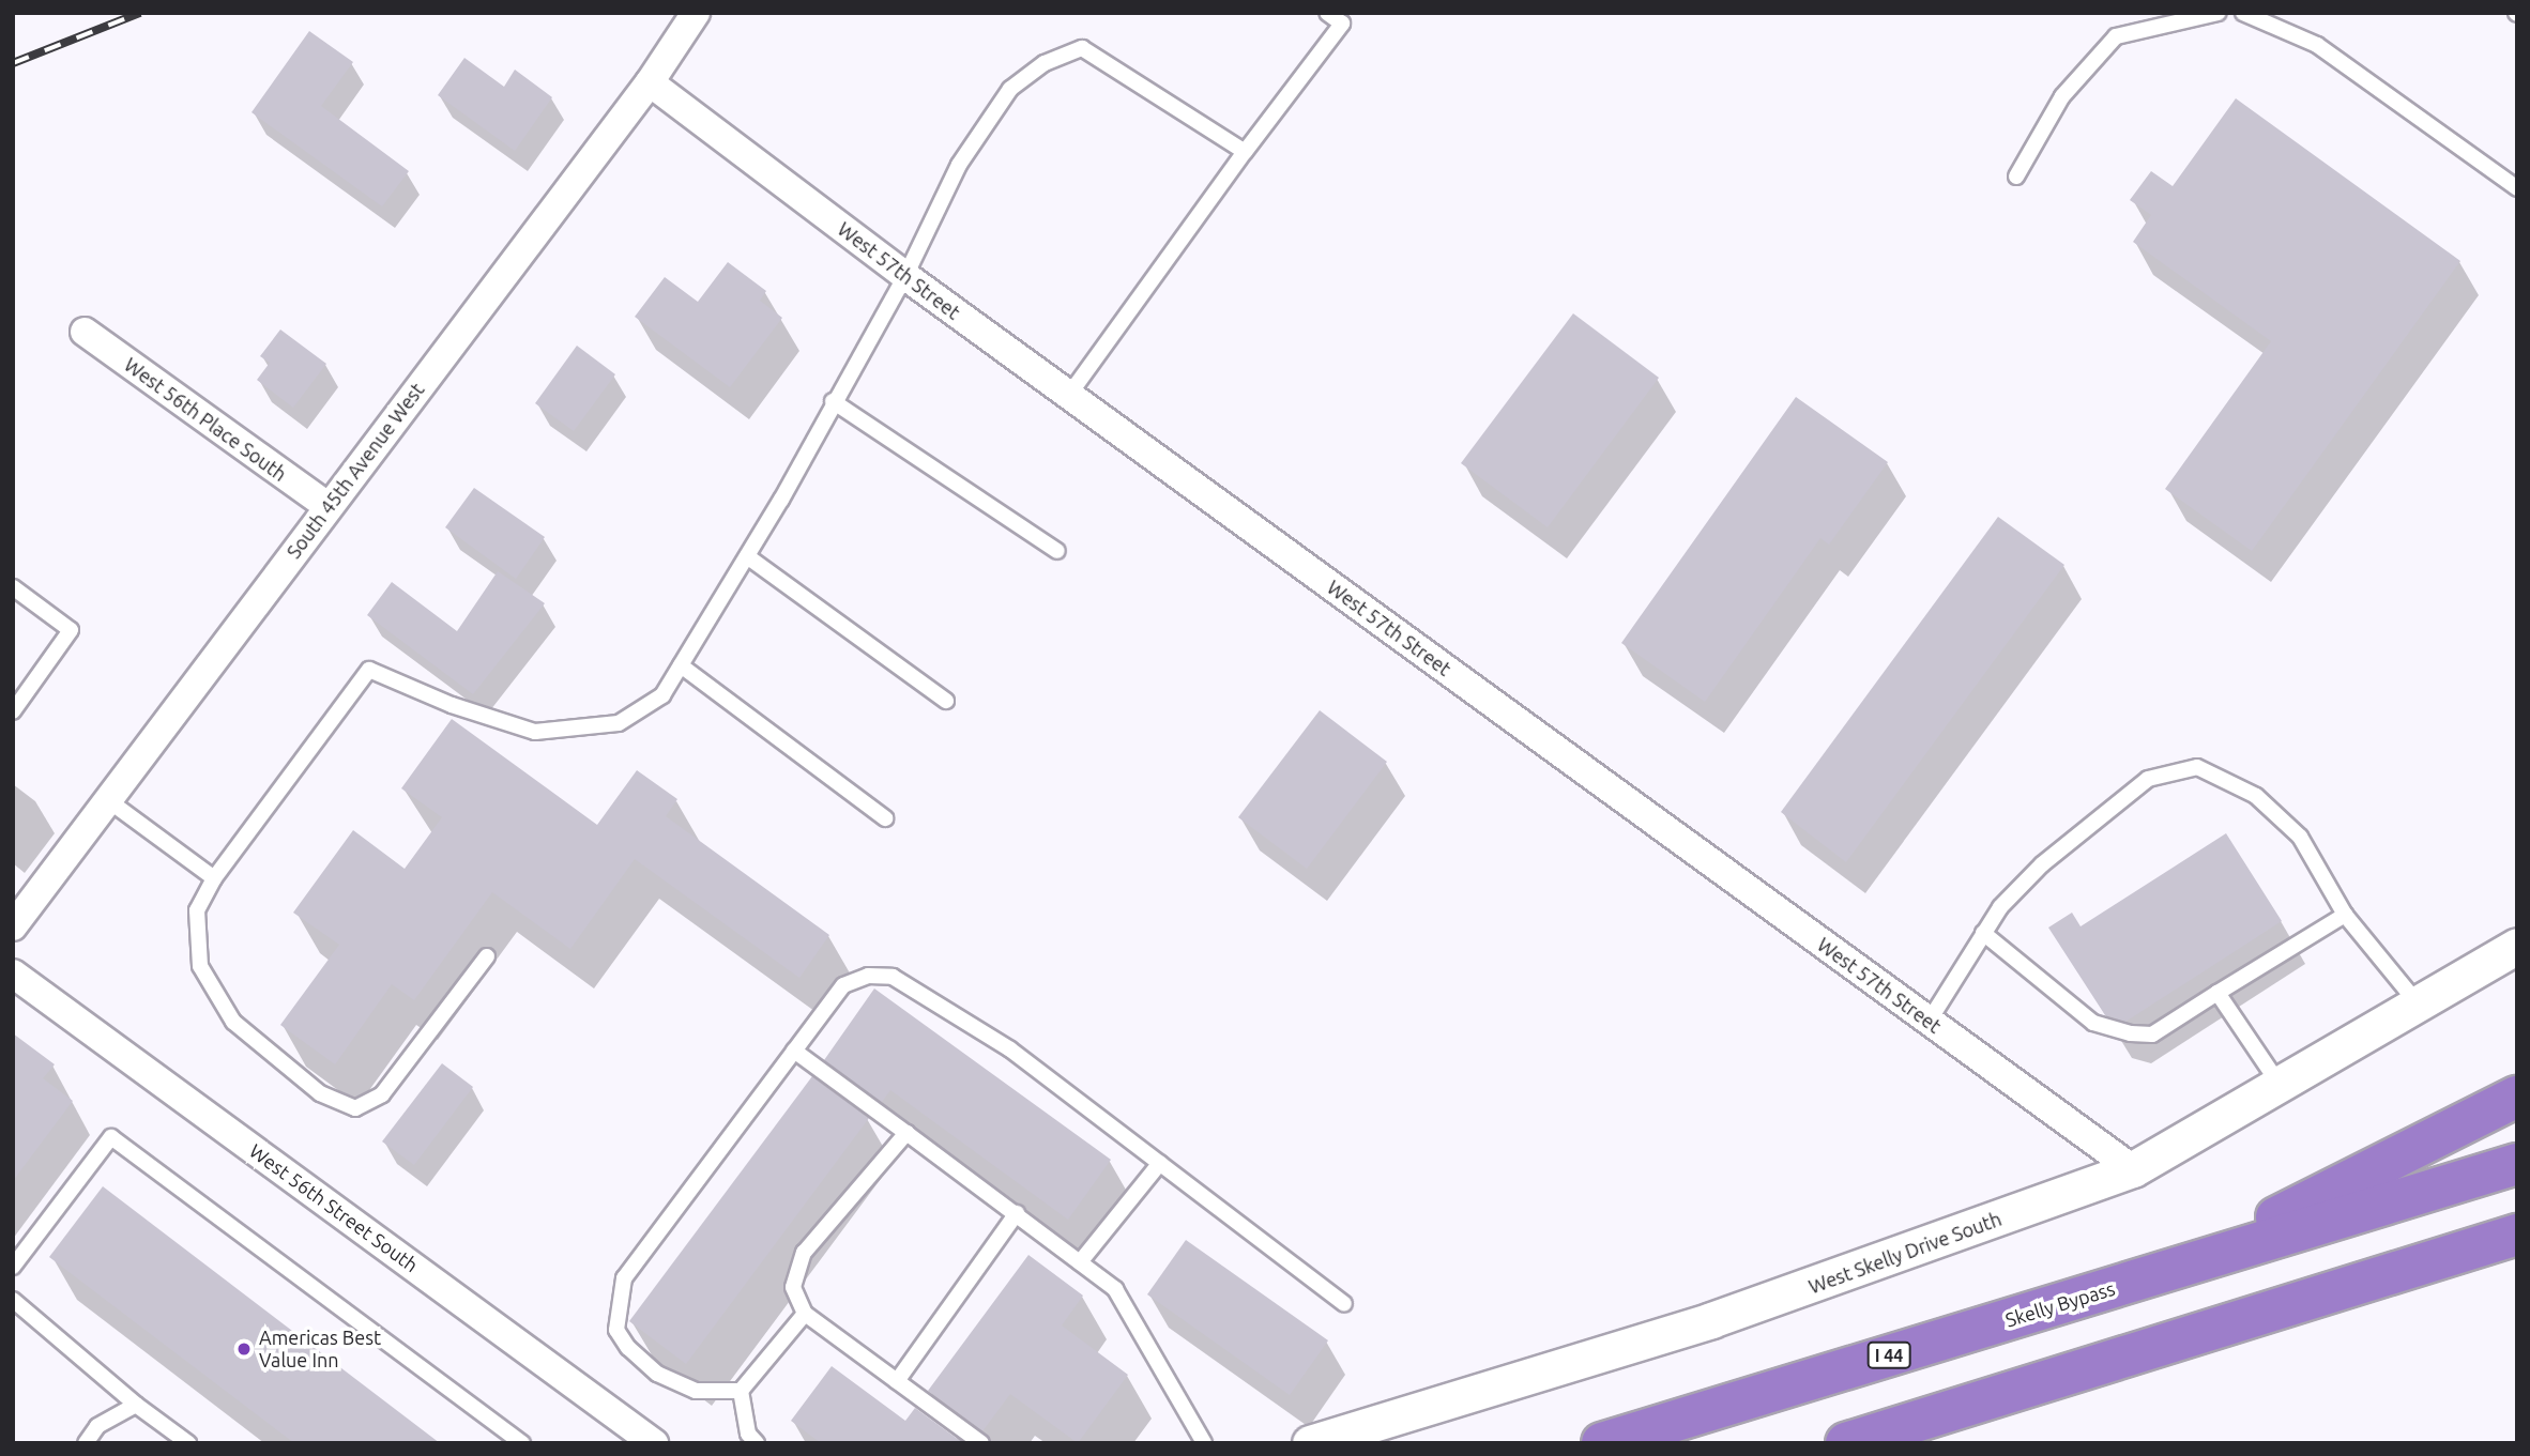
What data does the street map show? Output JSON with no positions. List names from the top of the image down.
{
  "streets": {
    "highway": ["Skelly Bypass", "I 44"],
    "street": [
      "West 57th Street",
      "West 56th Place South",
      "South 45th Avenue West",
      "West 56th Street South",
      "West Skelly Drive South"
    ]
  },
  "crossings": [
    ["West 57th Street", "South 45th Avenue West"],
    ["West 57th Street", "West Skelly Drive South"],
    ["West 56th Place South", "South 45th Avenue West"]
  ],
  "places": ["Americas Best Value Inn"]
}
